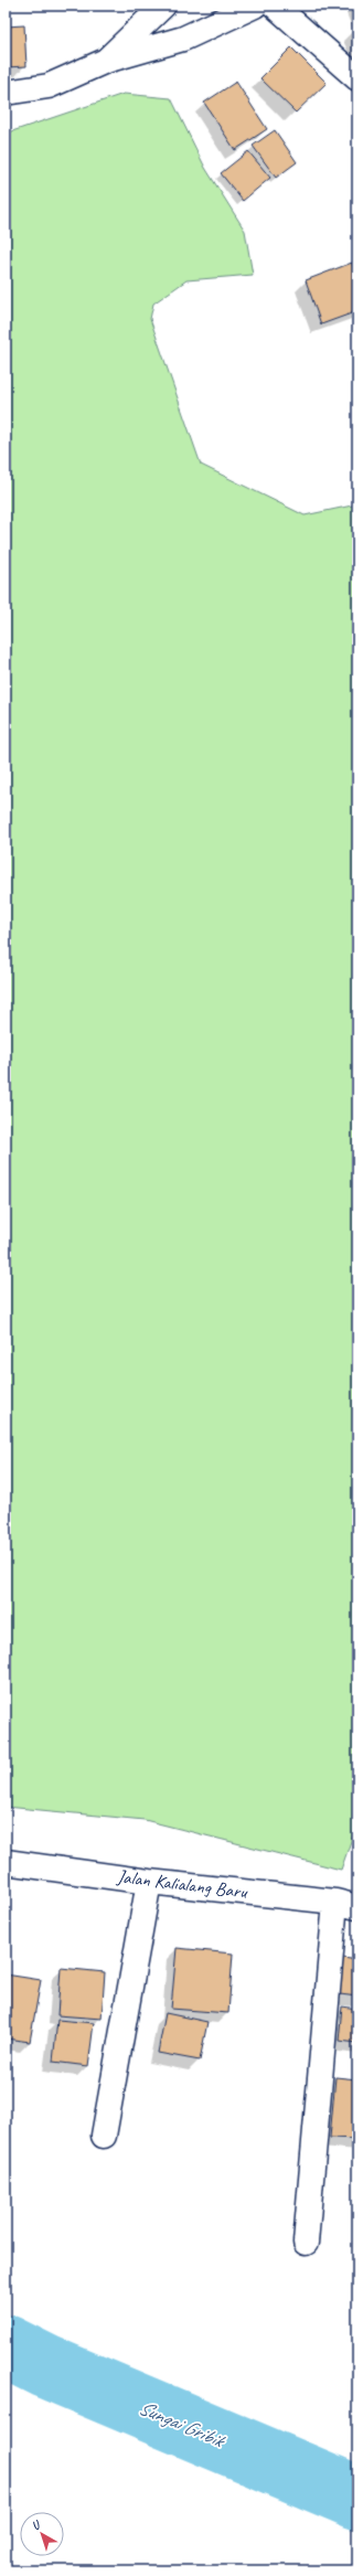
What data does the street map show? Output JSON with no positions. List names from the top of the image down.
{
  "streets": {
    "street": ["Jalan Kalialang Baru"]
  },
  "water": ["Sungai Gribik"],
  "north": "top left"
}
